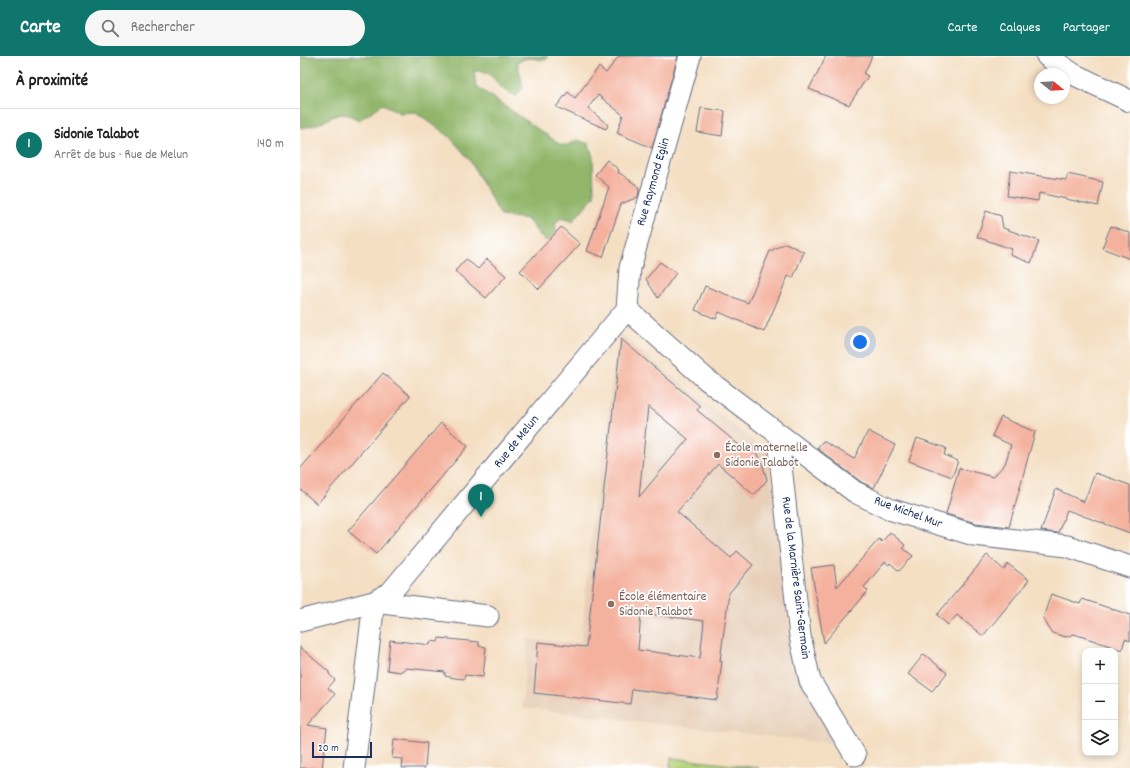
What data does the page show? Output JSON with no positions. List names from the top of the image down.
{
  "streets": {
    "street": [
      "Rue Raymond Eglin",
      "Rue de Melun",
      "Rue Michel Mur",
      "Rue de la Marnière Saint-Germain"
    ]
  },
  "crossings": [
    ["Rue Raymond Eglin", "Rue de Melun"],
    ["Rue Raymond Eglin", "Rue Michel Mur"],
    ["Rue de Melun", "Rue Michel Mur"],
    ["Rue Michel Mur", "Rue de la Marnière Saint-Germain"]
  ],
  "places": ["École maternelle Sidonie Talabot", "École élémentaire Sidonie Talabot"],
  "scale_bar": "20 m",
  "north": "right",
  "page": {
    "header": "Carte",
    "search": "Rechercher",
    "nav": ["Carte", "Calques", "Partager"],
    "heading": "À proximité",
    "list": [
      {
        "mark": "1",
        "name": "Sidonie Talabot",
        "note": "Arrêt de bus · Rue de Melun",
        "value": "140 m"
      }
    ],
    "pins": "1",
    "map_buttons": ["+", "−"],
    "scale": "20 m"
  }
}
